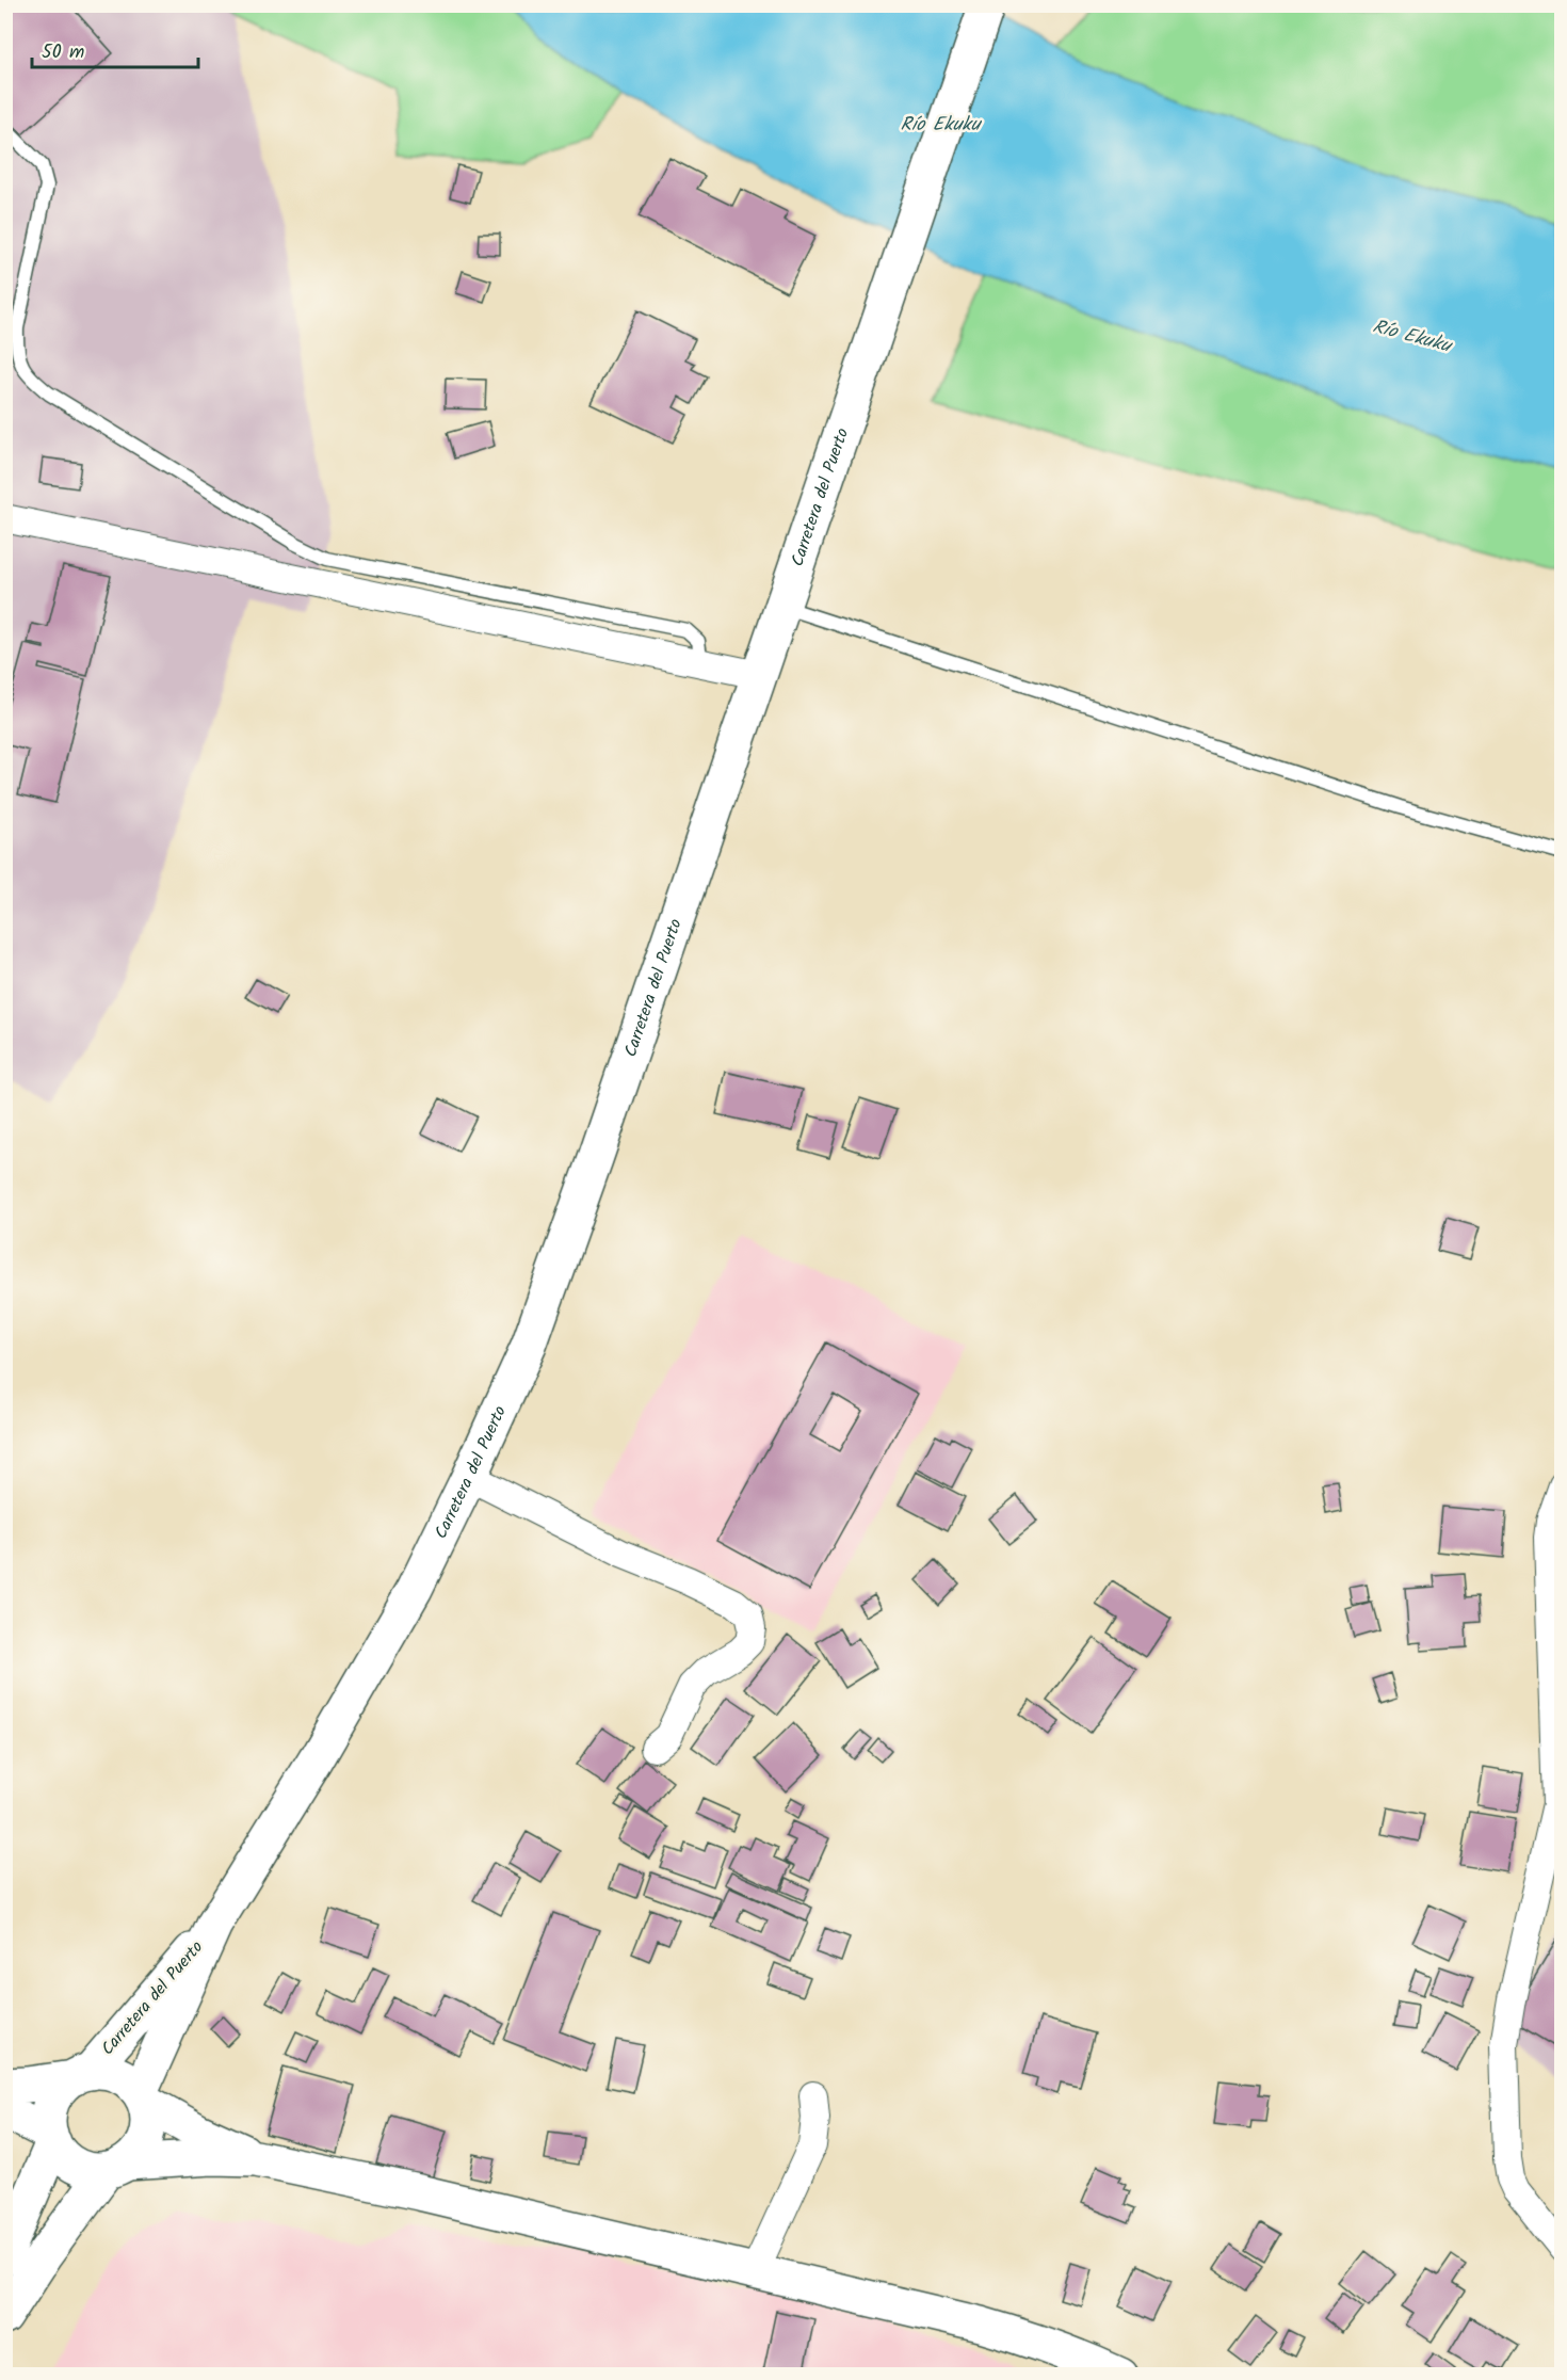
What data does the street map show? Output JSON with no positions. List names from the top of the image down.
{
  "streets": {
    "main road": ["Carretera del Puerto"]
  },
  "water": ["Río Ekuku"],
  "scale_bar": "50 m"
}
